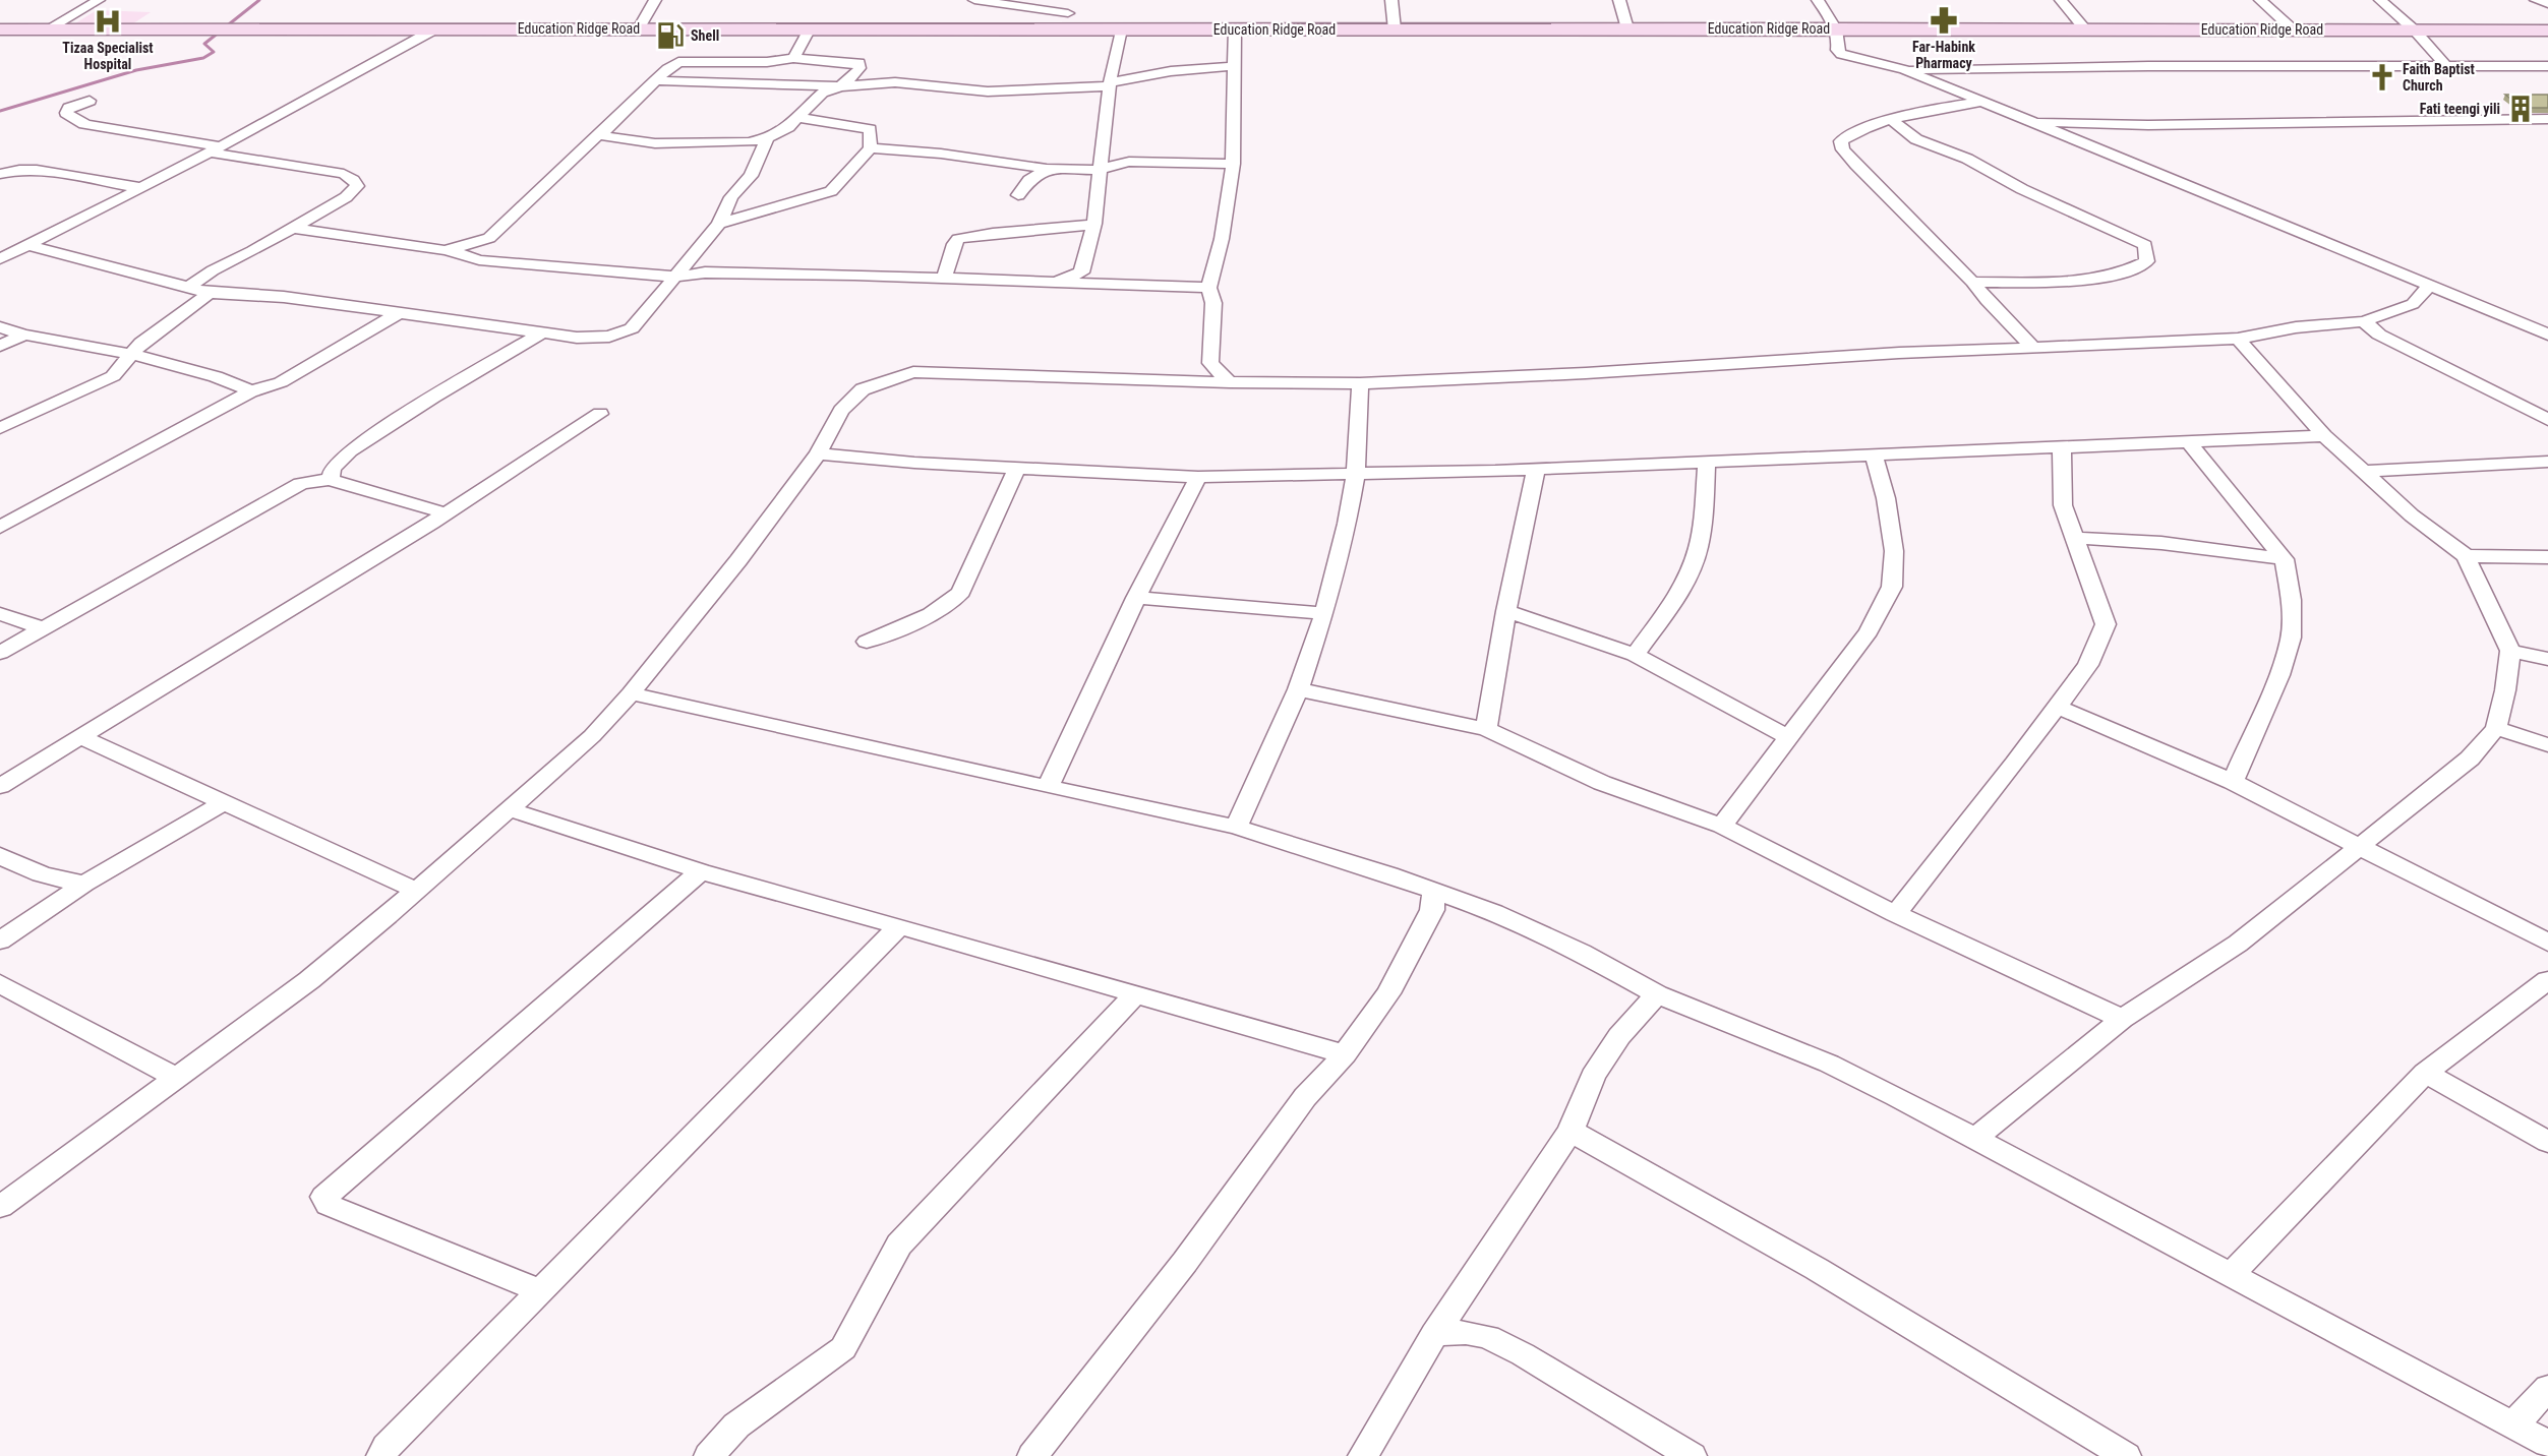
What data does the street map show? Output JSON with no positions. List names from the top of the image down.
{
  "streets": {
    "main road": ["Education Ridge Road"]
  },
  "places": {
    "pharmacy": ["Far-Habink Pharmacy"],
    "hospital": ["Tizaa Specialist Hospital"],
    "fuel station": ["Shell"],
    "church": ["Faith Baptist Church"],
    "building": ["Fati teengi yili"]
  }
}
